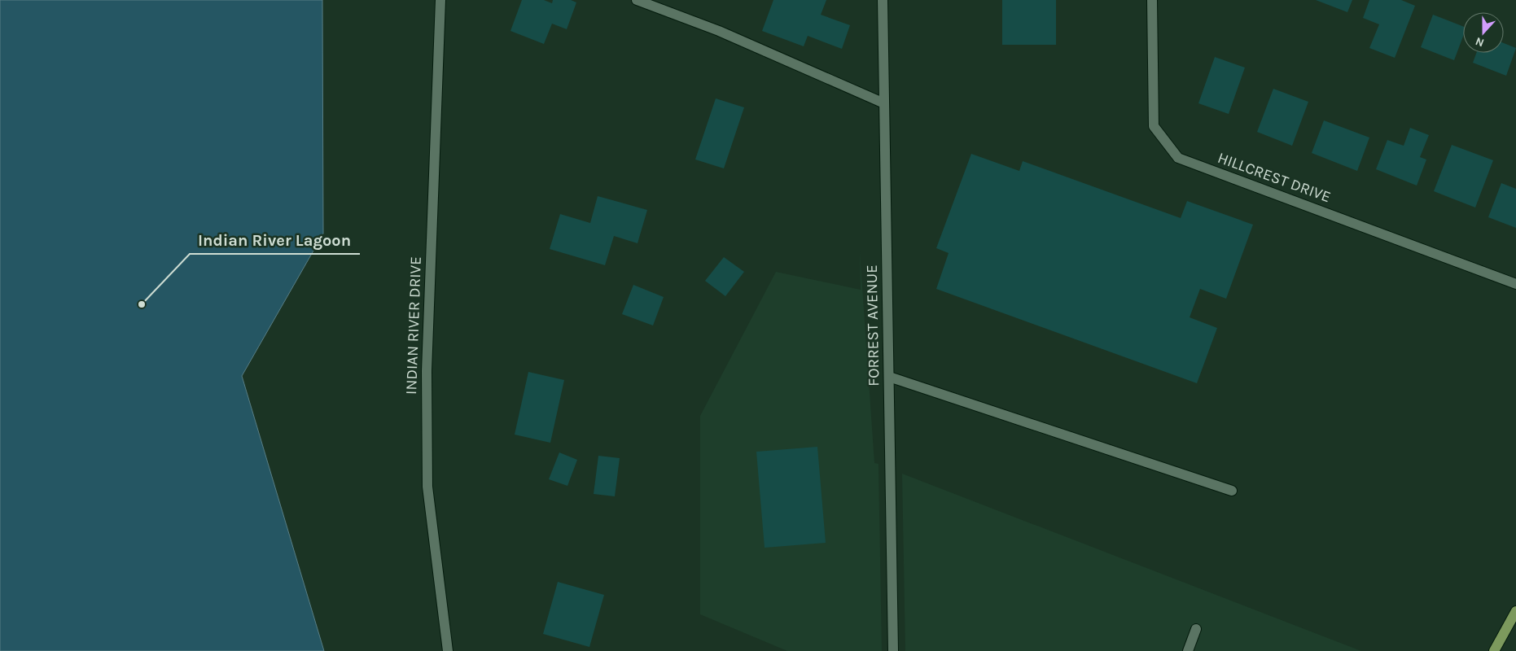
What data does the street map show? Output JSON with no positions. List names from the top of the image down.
{
  "streets": {
    "street": ["HILLCREST DRIVE", "INDIAN RIVER DRIVE", "FORREST AVENUE"]
  },
  "places": ["Indian River Lagoon"],
  "north": "bottom"
}
